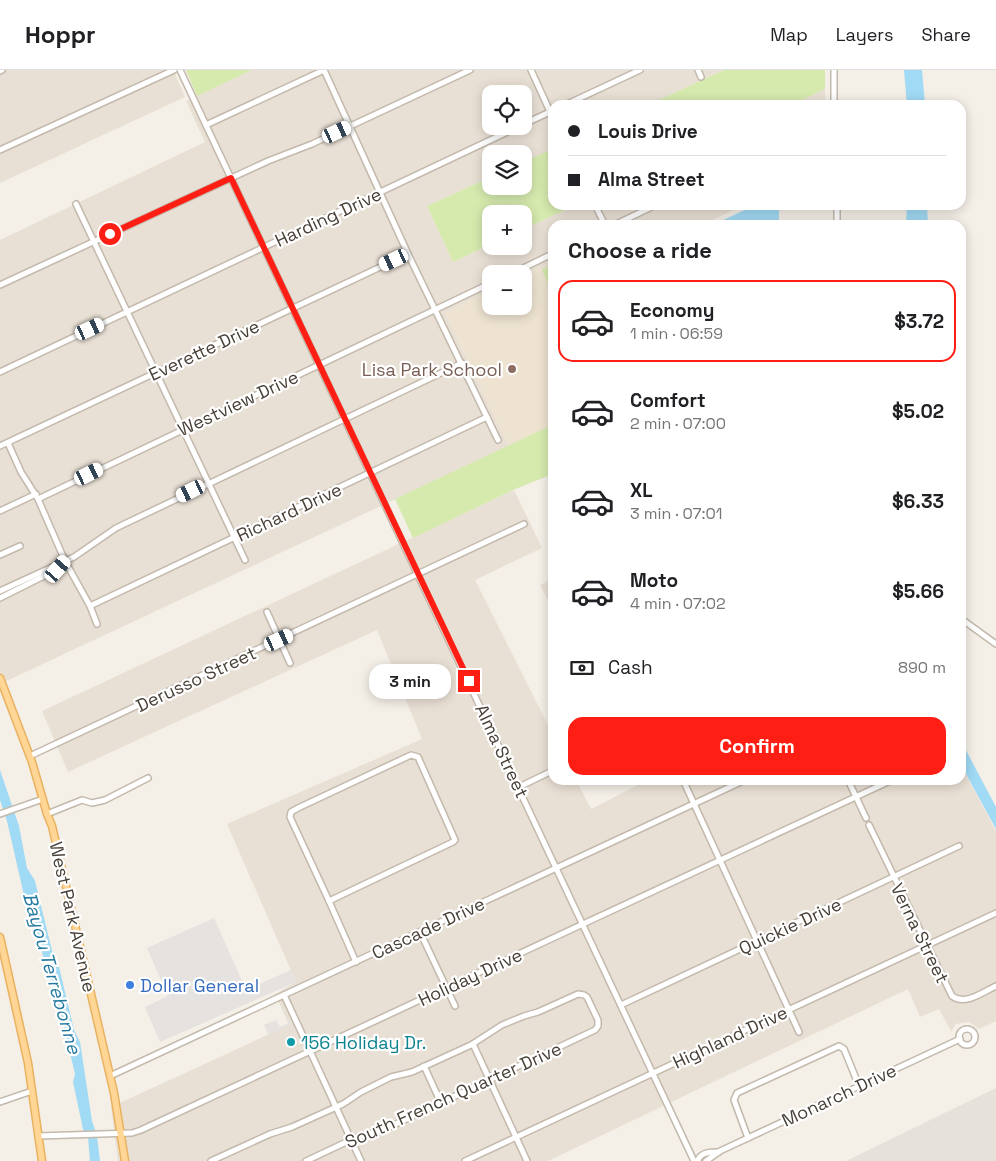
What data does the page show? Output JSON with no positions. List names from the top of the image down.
{
  "streets": {
    "main road": ["West Park Avenue"],
    "street": [
      "Harding Drive",
      "Everette Drive",
      "Westview Drive",
      "Richard Drive",
      "Derusso Street",
      "Alma Street",
      "Quickie Drive",
      "Cascade Drive",
      "Verna Street",
      "Holiday Drive",
      "Highland Drive",
      "South French Quarter Drive",
      "Monarch Drive"
    ]
  },
  "crossings": [
    ["Harding Drive", "Alma Street"],
    ["Everette Drive", "Alma Street"],
    ["Westview Drive", "Alma Street"],
    ["Richard Drive", "Alma Street"],
    ["Derusso Street", "Alma Street"],
    ["Derusso Street", "West Park Avenue"],
    ["Alma Street", "Quickie Drive"],
    ["Alma Street", "Cascade Drive"],
    ["Alma Street", "Holiday Drive"],
    ["Alma Street", "Highland Drive"],
    ["Alma Street", "Monarch Drive"],
    ["West Park Avenue", "Cascade Drive"],
    ["West Park Avenue", "Holiday Drive"],
    ["Quickie Drive", "Verna Street"],
    ["Verna Street", "Highland Drive"]
  ],
  "water": ["Bayou Terrebonne"],
  "places": ["Lisa Park School", "Dollar General", "156 Holiday Dr."],
  "page": {
    "header": "Hoppr",
    "nav": ["Map", "Layers", "Share"],
    "map_buttons": ["+", "−"],
    "banner": ["Louis Drive", "Alma Street"],
    "heading": "Choose a ride",
    "list": [
      {
        "name": "Economy",
        "note": "1 min · 06:59",
        "value": "$3.72"
      },
      {
        "name": "Comfort",
        "note": "2 min · 07:00",
        "value": "$5.02"
      },
      {
        "name": "XL",
        "note": "3 min · 07:01",
        "value": "$6.33"
      },
      {
        "name": "Moto",
        "note": "4 min · 07:02",
        "value": "$5.66"
      }
    ],
    "pay": ["Cash", "890 m"],
    "bubble": "3 min",
    "buttons": "Confirm"
  }
}
